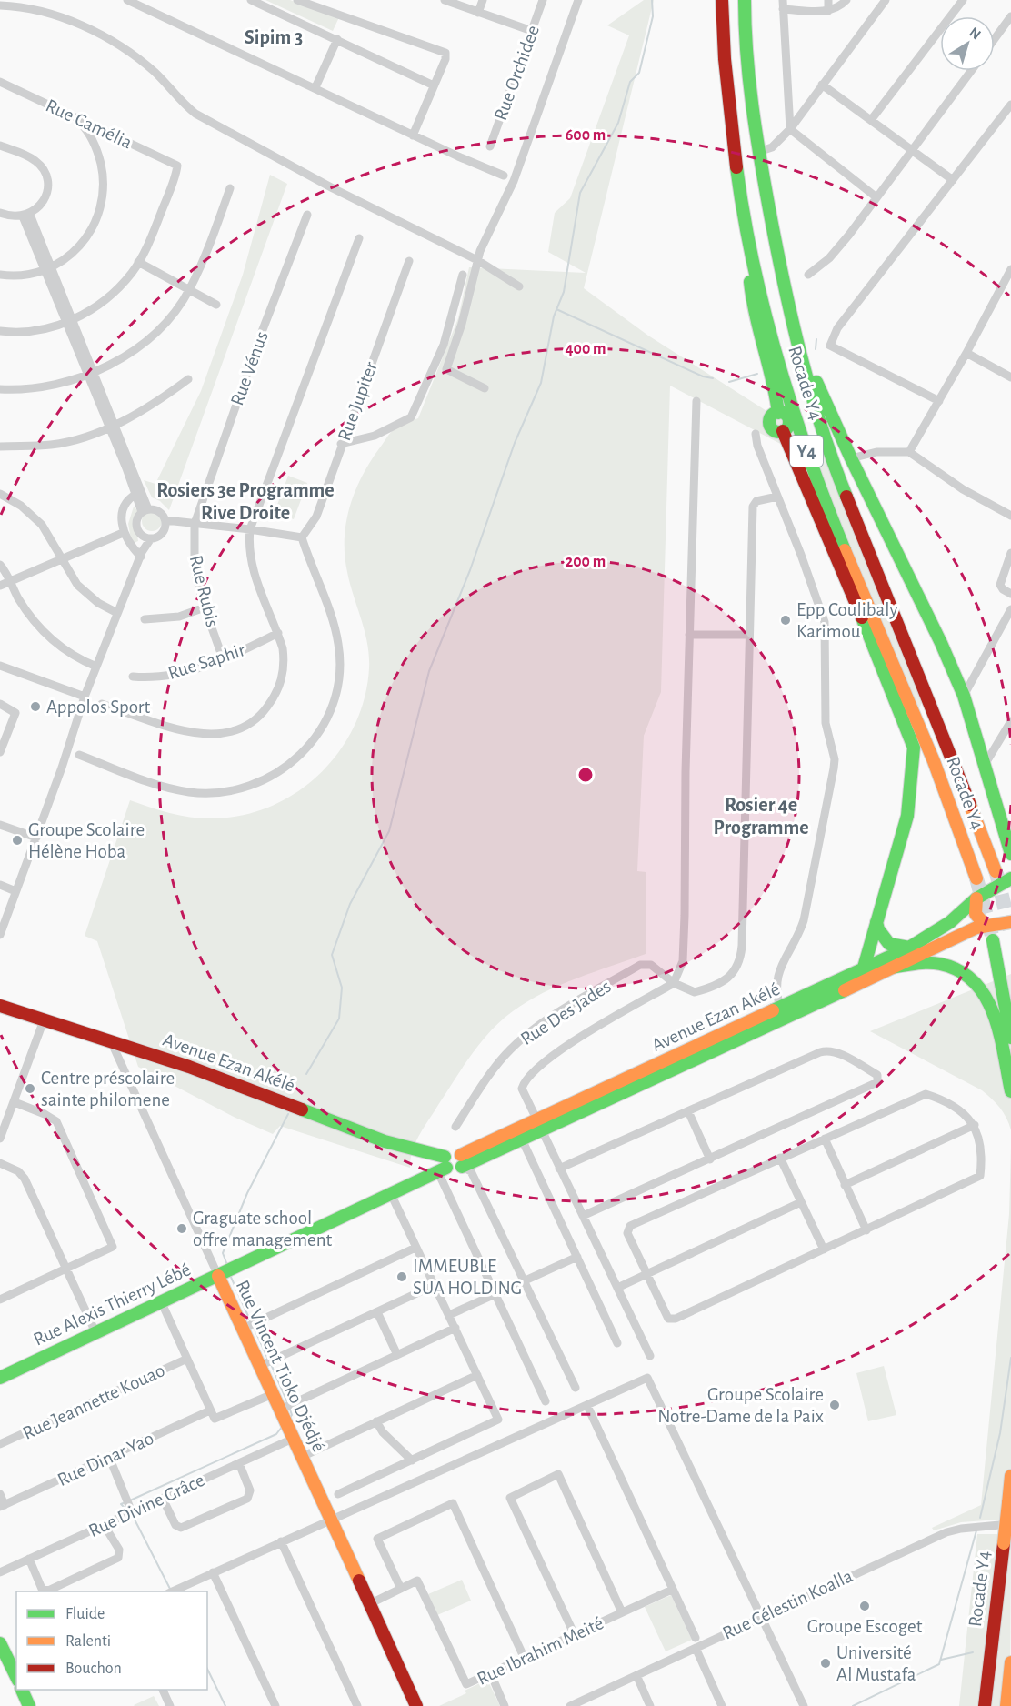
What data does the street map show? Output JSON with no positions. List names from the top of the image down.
{
  "streets": {
    "main road": [
      "Rocade Y4",
      "Y4",
      "Avenue Ezan Akélé",
      "Rue Alexis Thierry Lébé",
      "Rue Vincent Tioko Djédjé"
    ],
    "street": [
      "Rue Orchidee",
      "Rue Camélia",
      "Rue Vénus",
      "Rue Jupiter",
      "Rue Rubis",
      "Rue Saphir",
      "Rue Des Jades",
      "Rue Jeannette Kouao",
      "Rue Dinar Yao",
      "Rue Divine Grâce",
      "Rue Célestin Koalla",
      "Rue Ibrahim Meité"
    ]
  },
  "crossings": [
    ["Rue Vénus", "Rue Rubis"],
    ["Rue Rubis", "Rue Saphir"],
    ["Avenue Ezan Akélé", "Rue Alexis Thierry Lébé"],
    ["Avenue Ezan Akélé", "Rue Vincent Tioko Djédjé"],
    ["Rue Alexis Thierry Lébé", "Rue Vincent Tioko Djédjé"],
    ["Rue Vincent Tioko Djédjé", "Rue Divine Grâce"],
    ["Rue Vincent Tioko Djédjé", "Rue Ibrahim Meité"]
  ],
  "districts": ["Sipim 3", "Rosiers 3e Programme Rive Droite", "Rosier 4e Programme"],
  "places": [
    "Epp Coulibaly Karimou",
    "Appolos Sport",
    "Groupe Scolaire Hélène Hoba",
    "Centre préscolaire sainte philomene",
    "Graguate school offre management",
    "IMMEUBLE SUA HOLDING",
    "Groupe Scolaire Notre-Dame de la Paix",
    "Groupe Escoget",
    "Université Al Mustafa"
  ],
  "legend": ["Fluide", "Ralenti", "Bouchon"],
  "north": "top right",
  "rings": ["600 m", "400 m", "200 m"]
}
